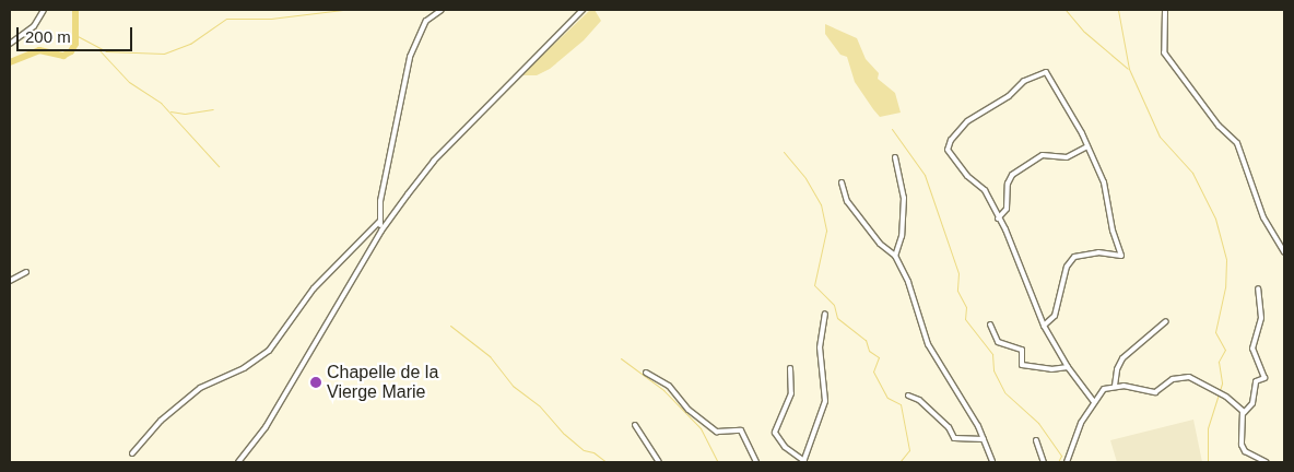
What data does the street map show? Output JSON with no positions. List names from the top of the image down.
{
  "places": ["Chapelle de la Vierge Marie"],
  "scale_bar": "200 m"
}
